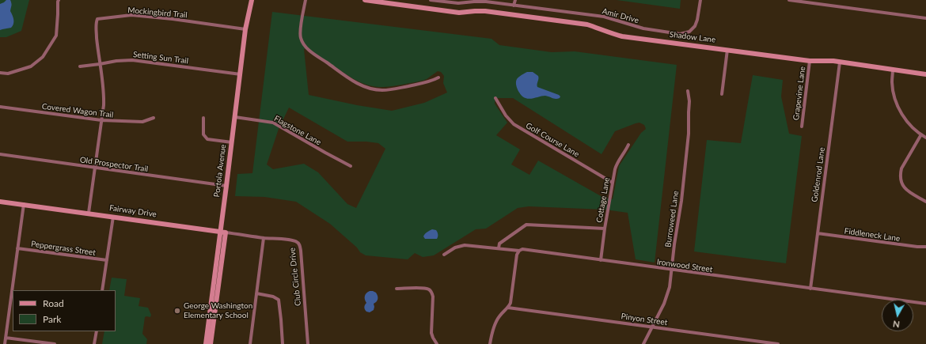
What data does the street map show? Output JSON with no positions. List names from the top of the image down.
{
  "streets": {
    "street": [
      "Mockingbird Trail",
      "Amir Drive",
      "Shadow Lane",
      "Setting Sun Trail",
      "Grapevine Lane",
      "Covered Wagon Trail",
      "Flagstone Lane",
      "Golf Course Lane",
      "Old Prospector Trail",
      "Portola Avenue",
      "Goldenrod Lane",
      "Cottage Lane",
      "Fairway Drive",
      "Burroweed Lane",
      "Fiddleneck Lane",
      "Peppergrass Street",
      "Ironwood Street",
      "Club Circle Drive",
      "Pinyon Street"
    ]
  },
  "crossings": [
    ["Mockingbird Trail", "Setting Sun Trail"],
    ["Mockingbird Trail", "Portola Avenue"],
    ["Shadow Lane", "Grapevine Lane"],
    ["Shadow Lane", "Goldenrod Lane"],
    ["Setting Sun Trail", "Portola Avenue"],
    ["Flagstone Lane", "Portola Avenue"],
    ["Golf Course Lane", "Cottage Lane"],
    ["Old Prospector Trail", "Portola Avenue"],
    ["Portola Avenue", "Fairway Drive"],
    ["Goldenrod Lane", "Fiddleneck Lane"],
    ["Goldenrod Lane", "Ironwood Street"],
    ["Cottage Lane", "Ironwood Street"],
    ["Fairway Drive", "Club Circle Drive"],
    ["Burroweed Lane", "Ironwood Street"],
    ["Burroweed Lane", "Pinyon Street"]
  ],
  "places": ["George Washington Elementary School"],
  "legend": ["Road", "Park"],
  "north": "bottom"
}
